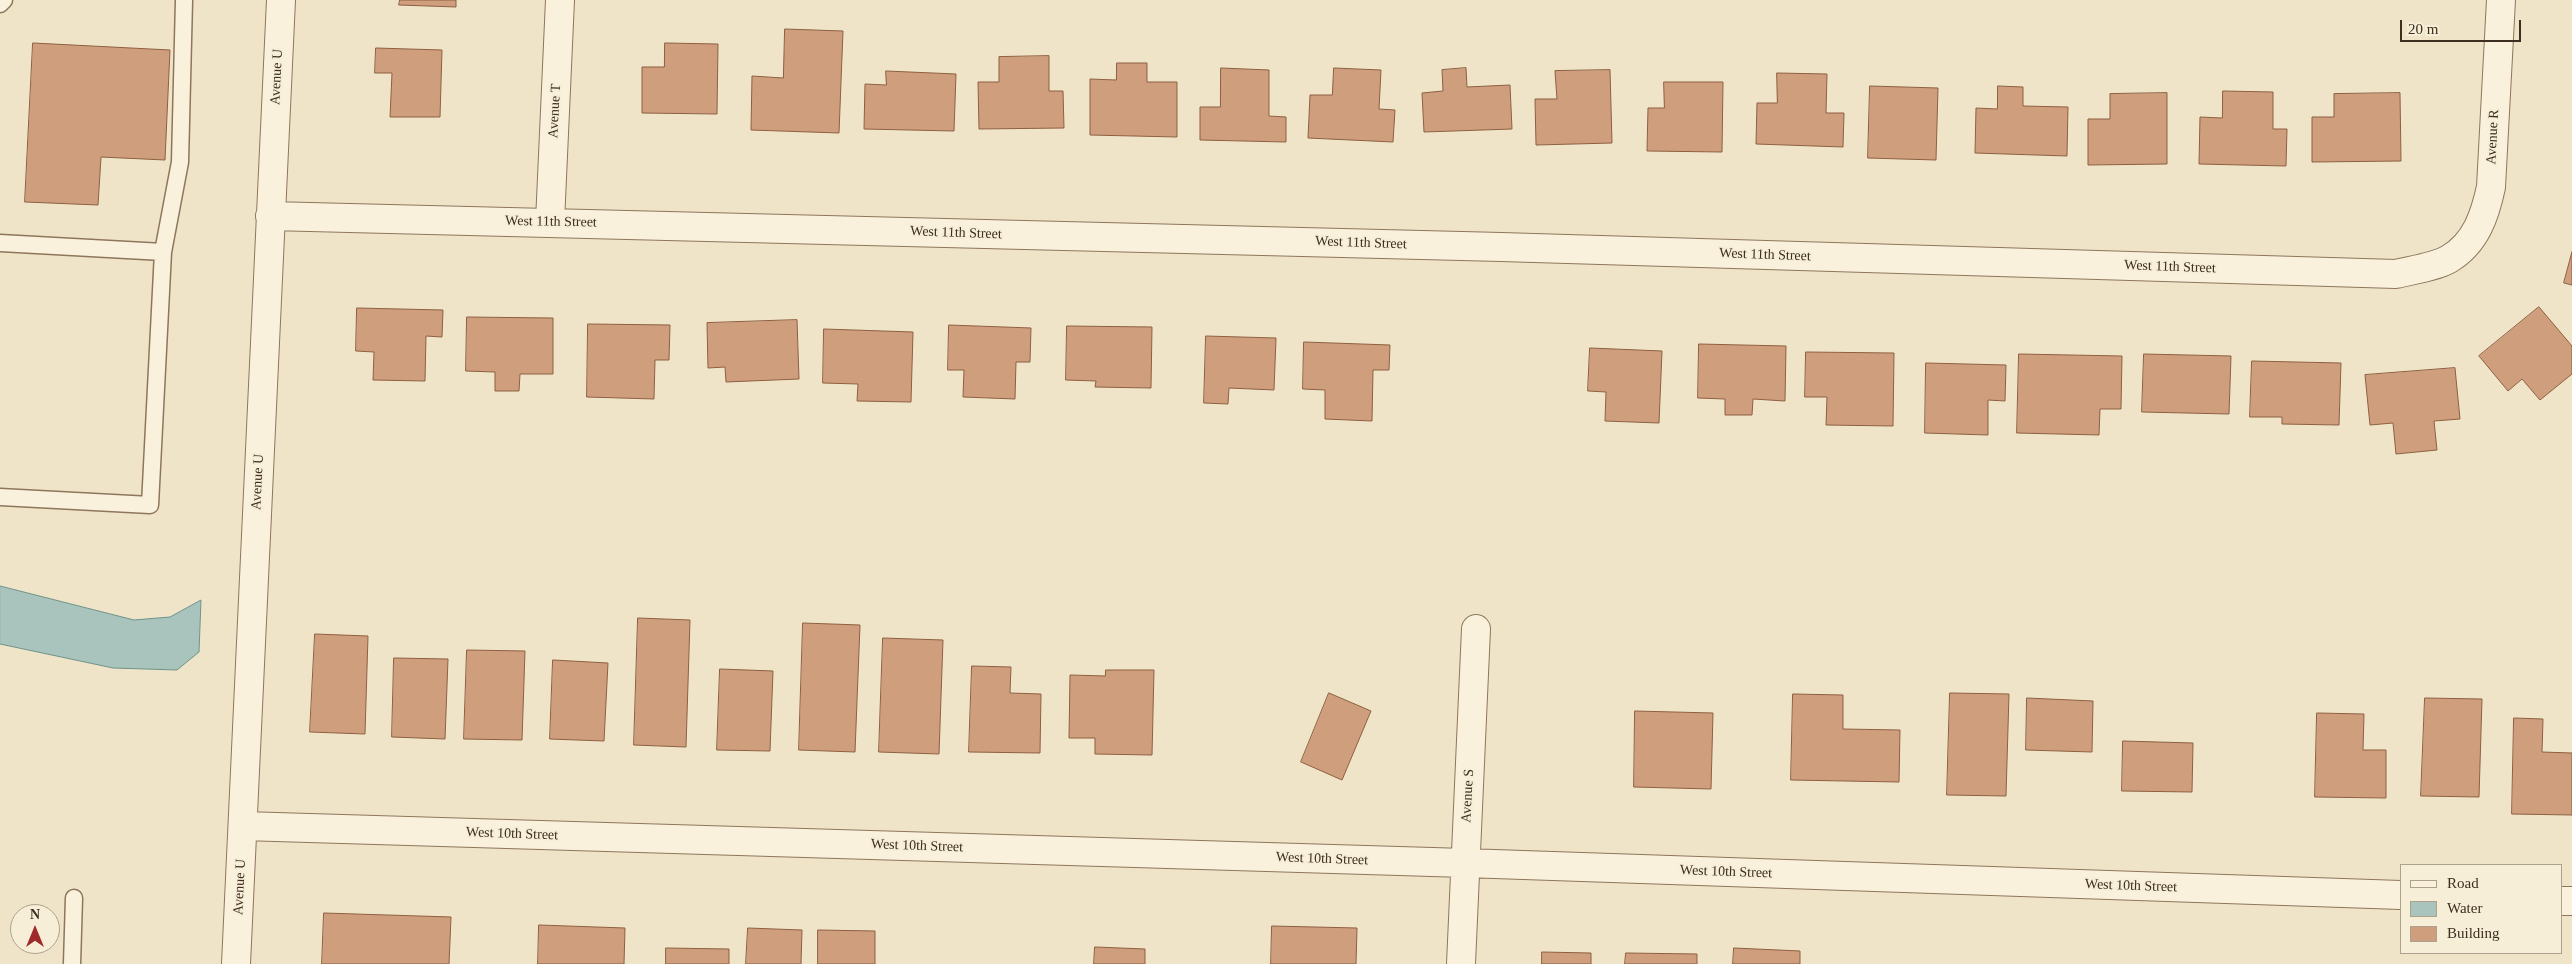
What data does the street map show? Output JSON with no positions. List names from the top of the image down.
{
  "streets": {
    "street": [
      "Avenue U",
      "Avenue T",
      "Avenue R",
      "West 11th Street",
      "Avenue S",
      "West 10th Street"
    ]
  },
  "crossings": [
    ["Avenue U", "West 11th Street"],
    ["Avenue U", "West 10th Street"],
    ["Avenue T", "West 11th Street"],
    ["Avenue R", "West 11th Street"],
    ["Avenue S", "West 10th Street"]
  ],
  "legend": ["Road", "Water", "Building"],
  "scale_bar": "20 m",
  "north": "top"
}
